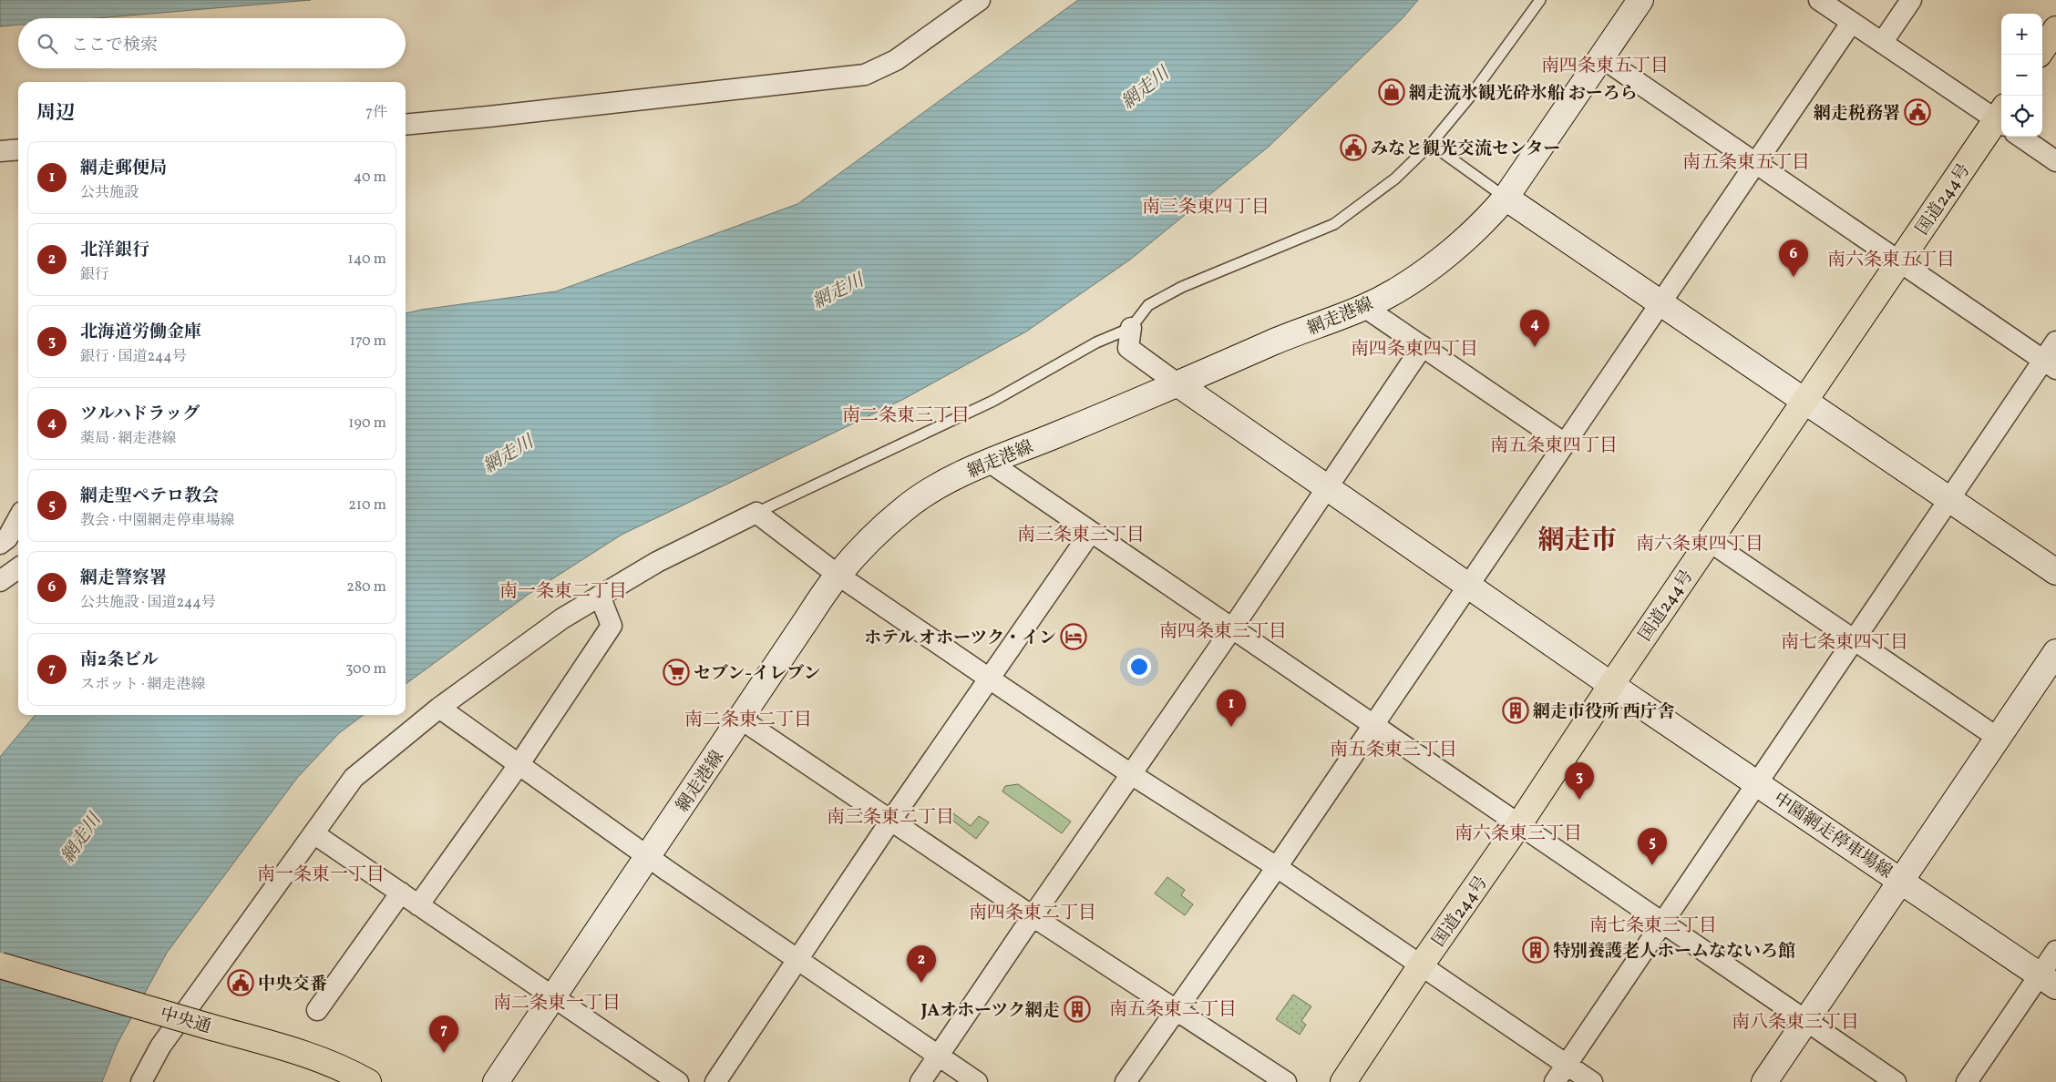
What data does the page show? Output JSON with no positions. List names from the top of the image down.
{
  "streets": {
    "highway": ["国道244号", "中央通"],
    "main road": ["網走港線", "中園網走停車場線"]
  },
  "crossings": [
    ["国道244号", "中園網走停車場線"],
    ["網走港線", "中園網走停車場線"]
  ],
  "districts": [
    "南四条東五丁目",
    "南五条東五丁目",
    "南三条東四丁目",
    "南六条東五丁目",
    "南四条東四丁目",
    "南二条東三丁目",
    "南五条東四丁目",
    "南三条東三丁目",
    "網走市",
    "南六条東四丁目",
    "南一条東二丁目",
    "南四条東三丁目",
    "南七条東四丁目",
    "南二条東二丁目",
    "南五条東三丁目",
    "南三条東二丁目",
    "南六条東三丁目",
    "南一条東一丁目",
    "南四条東二丁目",
    "南七条東三丁目",
    "南二条東一丁目",
    "南五条東二丁目",
    "南八条東三丁目"
  ],
  "water": ["網走川"],
  "places": {
    "shop": ["網走流氷観光砕氷船 おーろら"],
    "public building": ["網走税務署", "みなと観光交流センター", "中央交番"],
    "hotel": ["ホテル オホーツク・イン"],
    "supermarket": ["セブン-イレブン"],
    "building": ["網走市役所 西庁舎", "特別養護老人ホームなないろ館", "JAオホーツク網走"]
  },
  "page": {
    "map_buttons": ["+", "−"],
    "search": "ここで検索",
    "heading": ["周辺", "7件"],
    "list": [
      {
        "mark": "1",
        "name": "網走郵便局",
        "note": "公共施設",
        "value": "40 m"
      },
      {
        "mark": "2",
        "name": "北洋銀行",
        "note": "銀行",
        "value": "140 m"
      },
      {
        "mark": "3",
        "name": "北海道労働金庫",
        "note": "銀行 · 国道244号",
        "value": "170 m"
      },
      {
        "mark": "4",
        "name": "ツルハドラッグ",
        "note": "薬局 · 網走港線",
        "value": "190 m"
      },
      {
        "mark": "5",
        "name": "網走聖ペテロ教会",
        "note": "教会 · 中園網走停車場線",
        "value": "210 m"
      },
      {
        "mark": "6",
        "name": "網走警察署",
        "note": "公共施設 · 国道244号",
        "value": "280 m"
      },
      {
        "mark": "7",
        "name": "南2条ビル",
        "note": "スポット · 網走港線",
        "value": "300 m"
      }
    ],
    "pins": [
      "6",
      "4",
      "1",
      "3",
      "5",
      "2",
      "7"
    ]
  }
}
